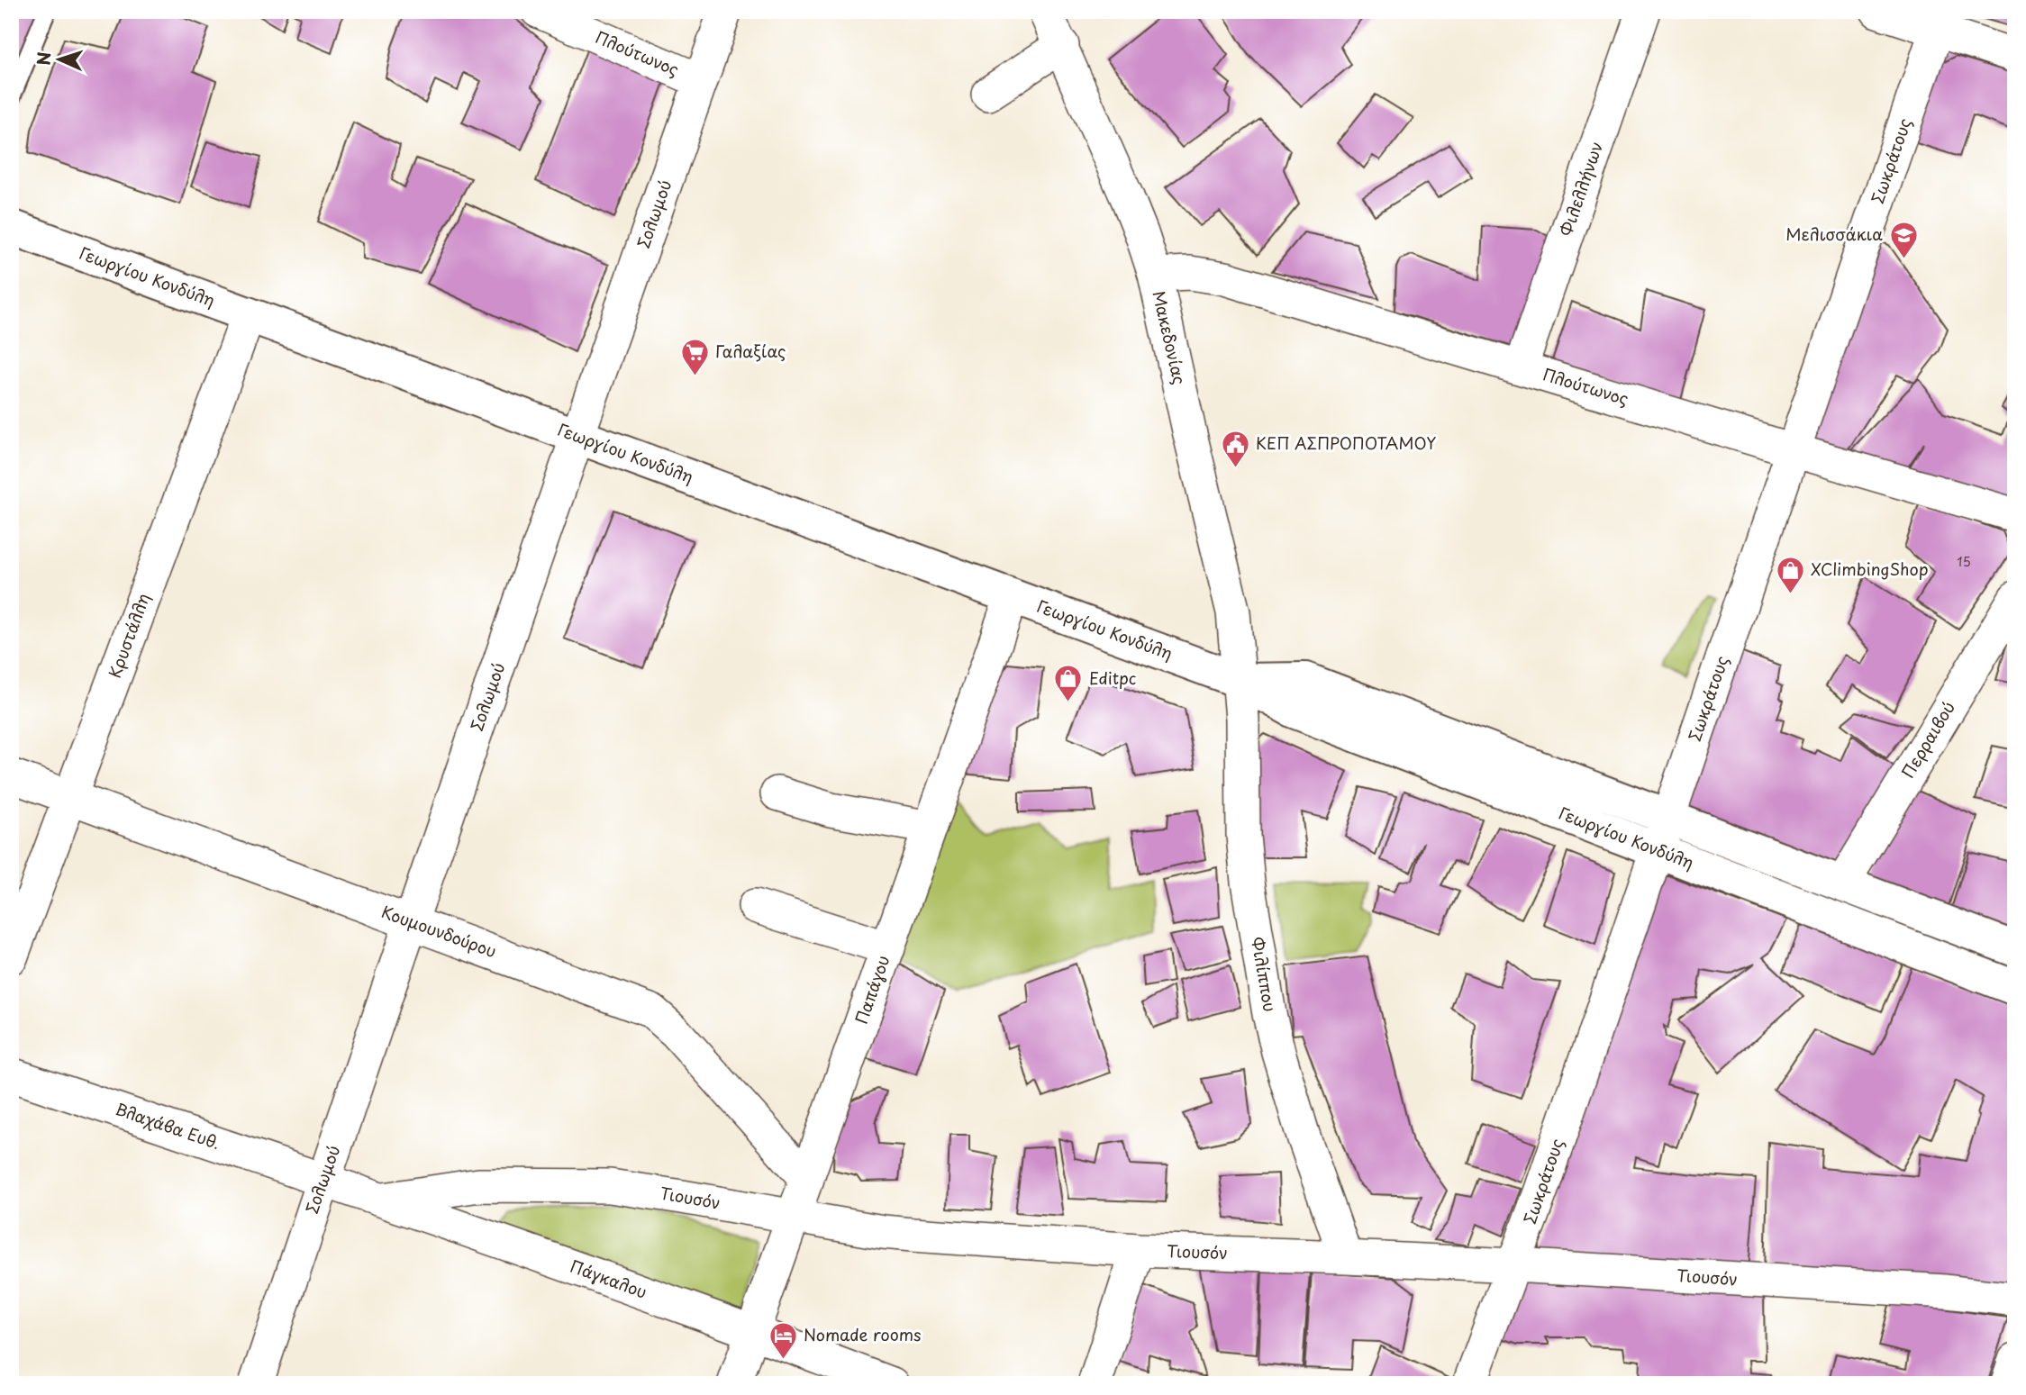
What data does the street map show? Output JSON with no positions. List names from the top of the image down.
{
  "streets": {
    "main road": ["Γεωργίου Κονδύλη"],
    "street": [
      "Πλούτωνος",
      "Σωκράτους",
      "Φιλελλήνων",
      "Σολωμού",
      "Μακεδονίας",
      "Κρυστάλλη",
      "Περραιβού",
      "Κουμουνδούρου",
      "Φιλίππου",
      "Παπάγου",
      "Βλαχάβα Ευθ.",
      "Τιουσόν",
      "Πάγκαλου"
    ]
  },
  "crossings": [
    ["Πλούτωνος", "Σωκράτους"],
    ["Πλούτωνος", "Φιλελλήνων"],
    ["Πλούτωνος", "Σολωμού"],
    ["Πλούτωνος", "Μακεδονίας"],
    ["Σωκράτους", "Γεωργίου Κονδύλη"],
    ["Σωκράτους", "Τιουσόν"],
    ["Σολωμού", "Γεωργίου Κονδύλη"],
    ["Σολωμού", "Κουμουνδούρου"],
    ["Σολωμού", "Βλαχάβα Ευθ."],
    ["Σολωμού", "Πάγκαλου"],
    ["Γεωργίου Κονδύλη", "Μακεδονίας"],
    ["Γεωργίου Κονδύλη", "Κρυστάλλη"],
    ["Γεωργίου Κονδύλη", "Περραιβού"],
    ["Γεωργίου Κονδύλη", "Φιλίππου"],
    ["Γεωργίου Κονδύλη", "Παπάγου"],
    ["Μακεδονίας", "Φιλίππου"],
    ["Κρυστάλλη", "Κουμουνδούρου"],
    ["Κουμουνδούρου", "Παπάγου"],
    ["Φιλίππου", "Τιουσόν"],
    ["Παπάγου", "Τιουσόν"],
    ["Παπάγου", "Πάγκαλου"],
    ["Βλαχάβα Ευθ.", "Πάγκαλου"],
    ["Τιουσόν", "Πάγκαλου"]
  ],
  "places": {
    "school or university": ["Μελισσάκια"],
    "supermarket": ["Γαλαξίας"],
    "public building": ["ΚΕΠ ΑΣΠΡΟΠΟΤΑΜΟΥ"],
    "shop": ["XClimbingShop", "Editpc"],
    "hotel": ["Nomade rooms"]
  },
  "house_numbers": ["15"],
  "north": "left"
}
